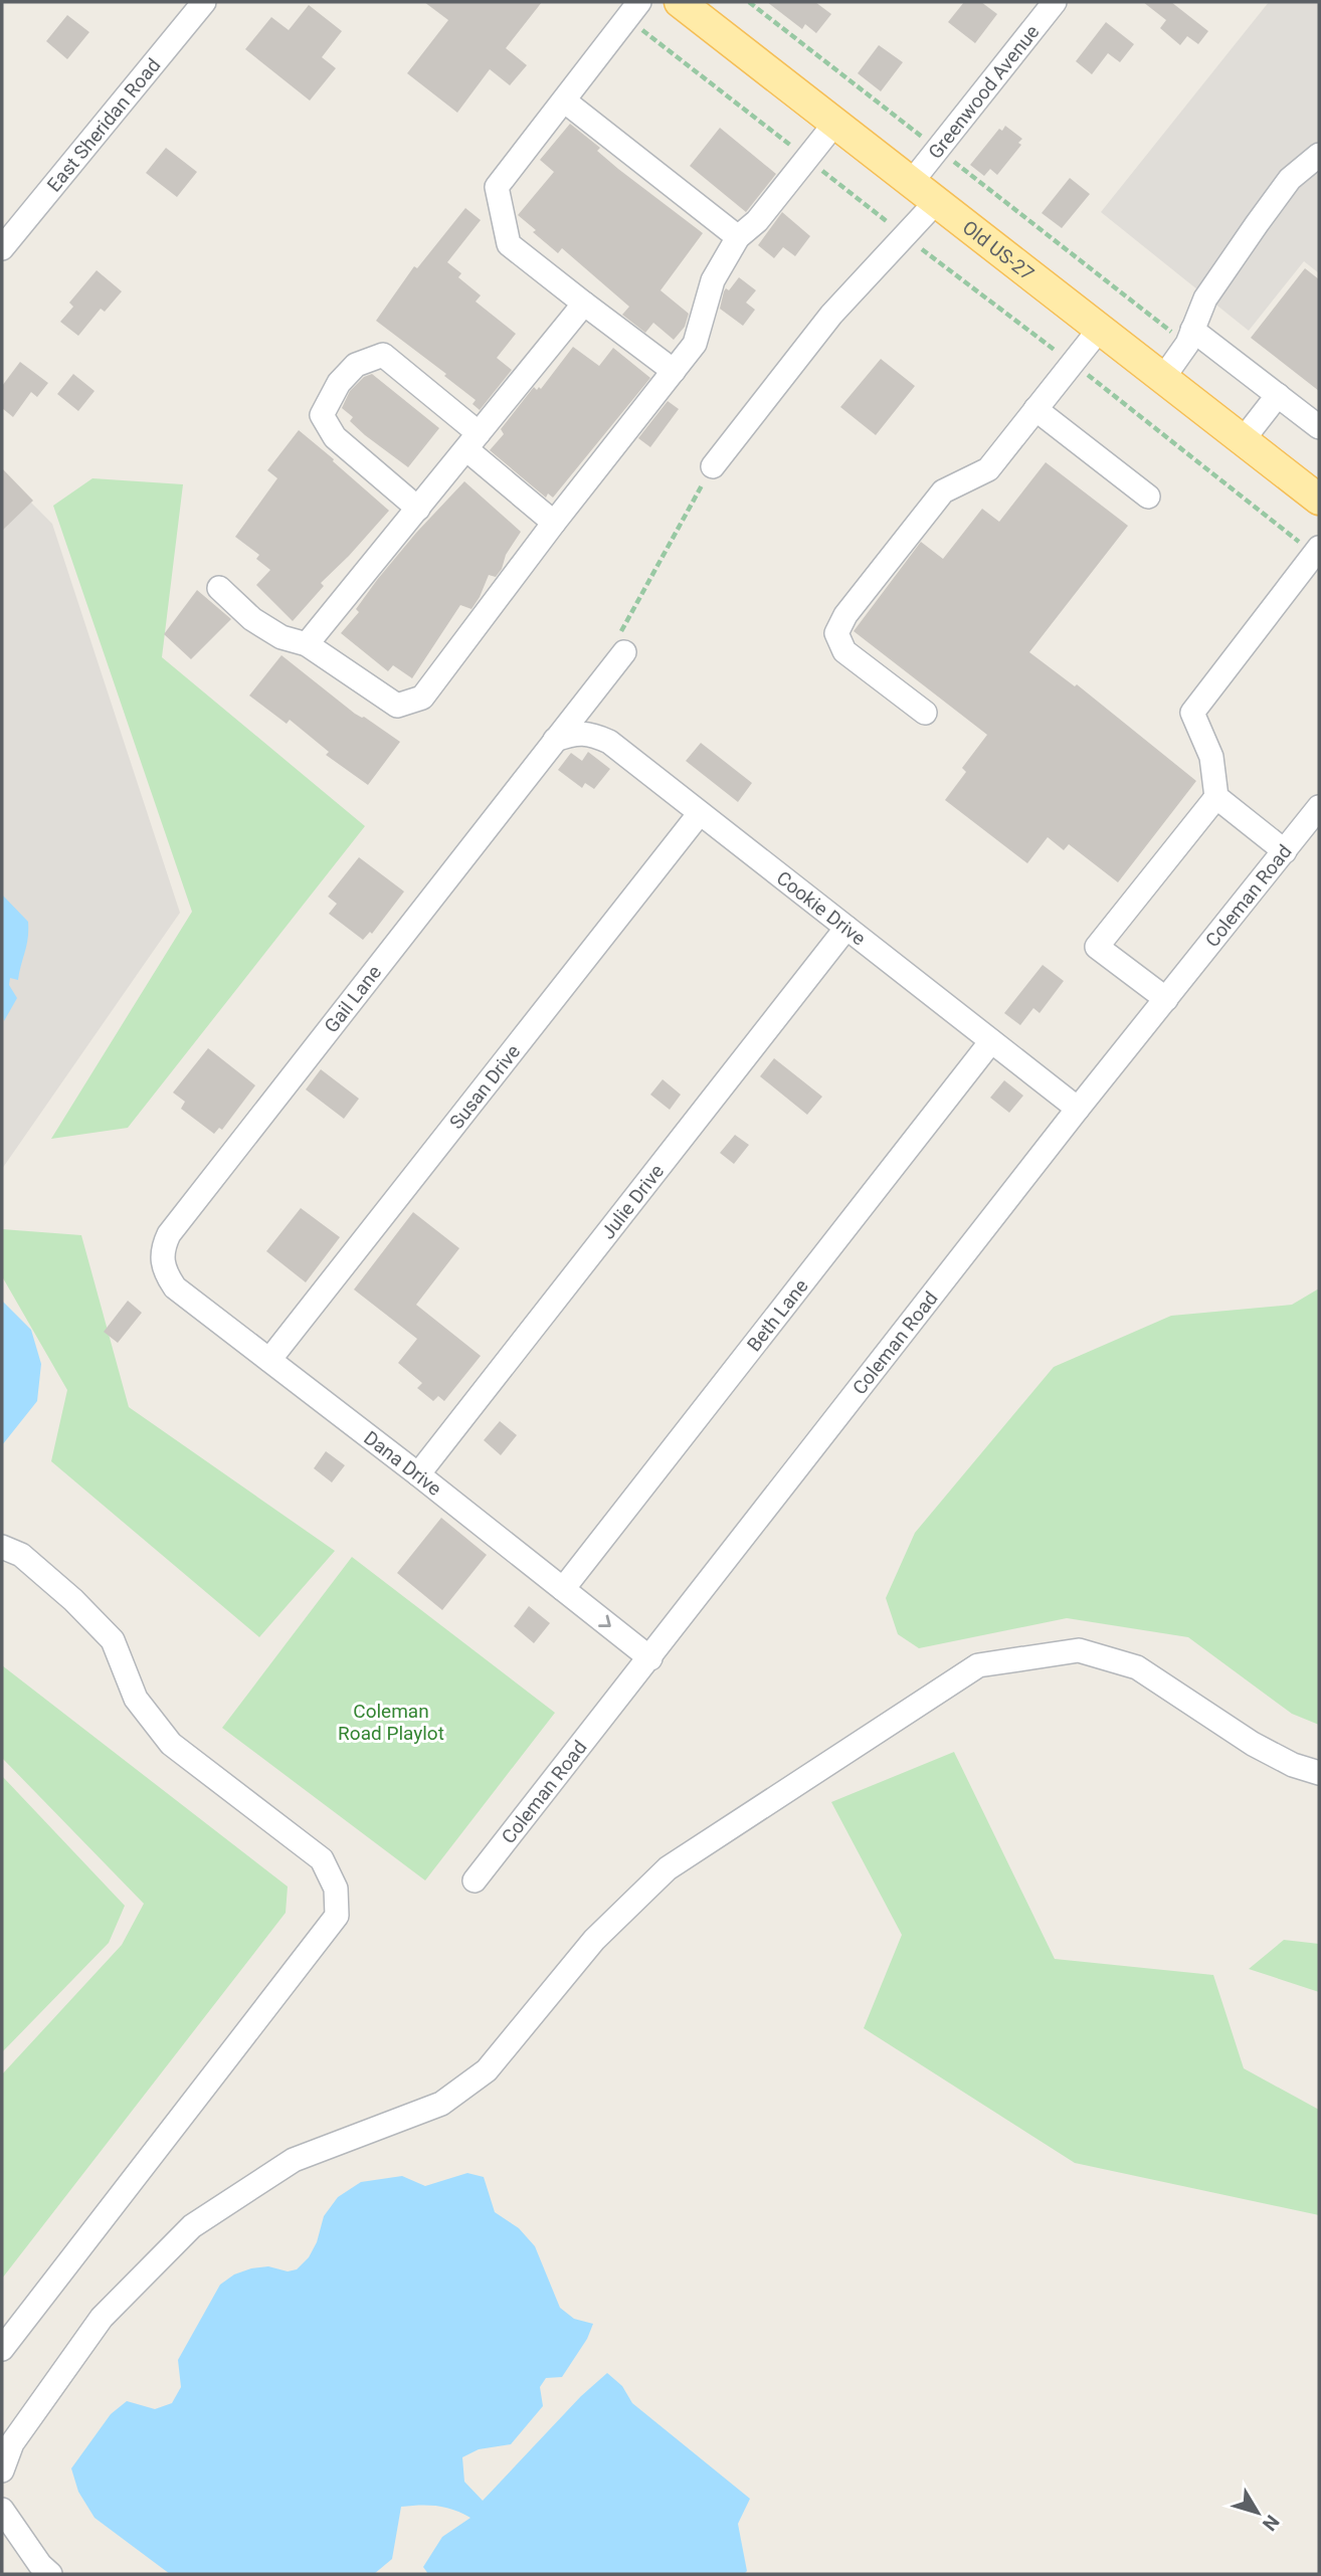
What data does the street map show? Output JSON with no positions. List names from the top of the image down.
{
  "streets": {
    "main road": ["Old US-27"],
    "street": [
      "Greenwood Avenue",
      "East Sheridan Road",
      "Coleman Road",
      "Cookie Drive",
      "Gail Lane",
      "Susan Drive",
      "Julie Drive",
      "Beth Lane",
      "Dana Drive"
    ]
  },
  "crossings": [
    ["Greenwood Avenue", "Old US-27"],
    ["Coleman Road", "Cookie Drive"],
    ["Coleman Road", "Dana Drive"],
    ["Cookie Drive", "Gail Lane"],
    ["Cookie Drive", "Susan Drive"],
    ["Cookie Drive", "Julie Drive"],
    ["Cookie Drive", "Beth Lane"],
    ["Gail Lane", "Dana Drive"],
    ["Susan Drive", "Dana Drive"],
    ["Julie Drive", "Dana Drive"],
    ["Beth Lane", "Dana Drive"]
  ],
  "parks": ["Coleman Road Playlot"],
  "north": "bottom right"
}
